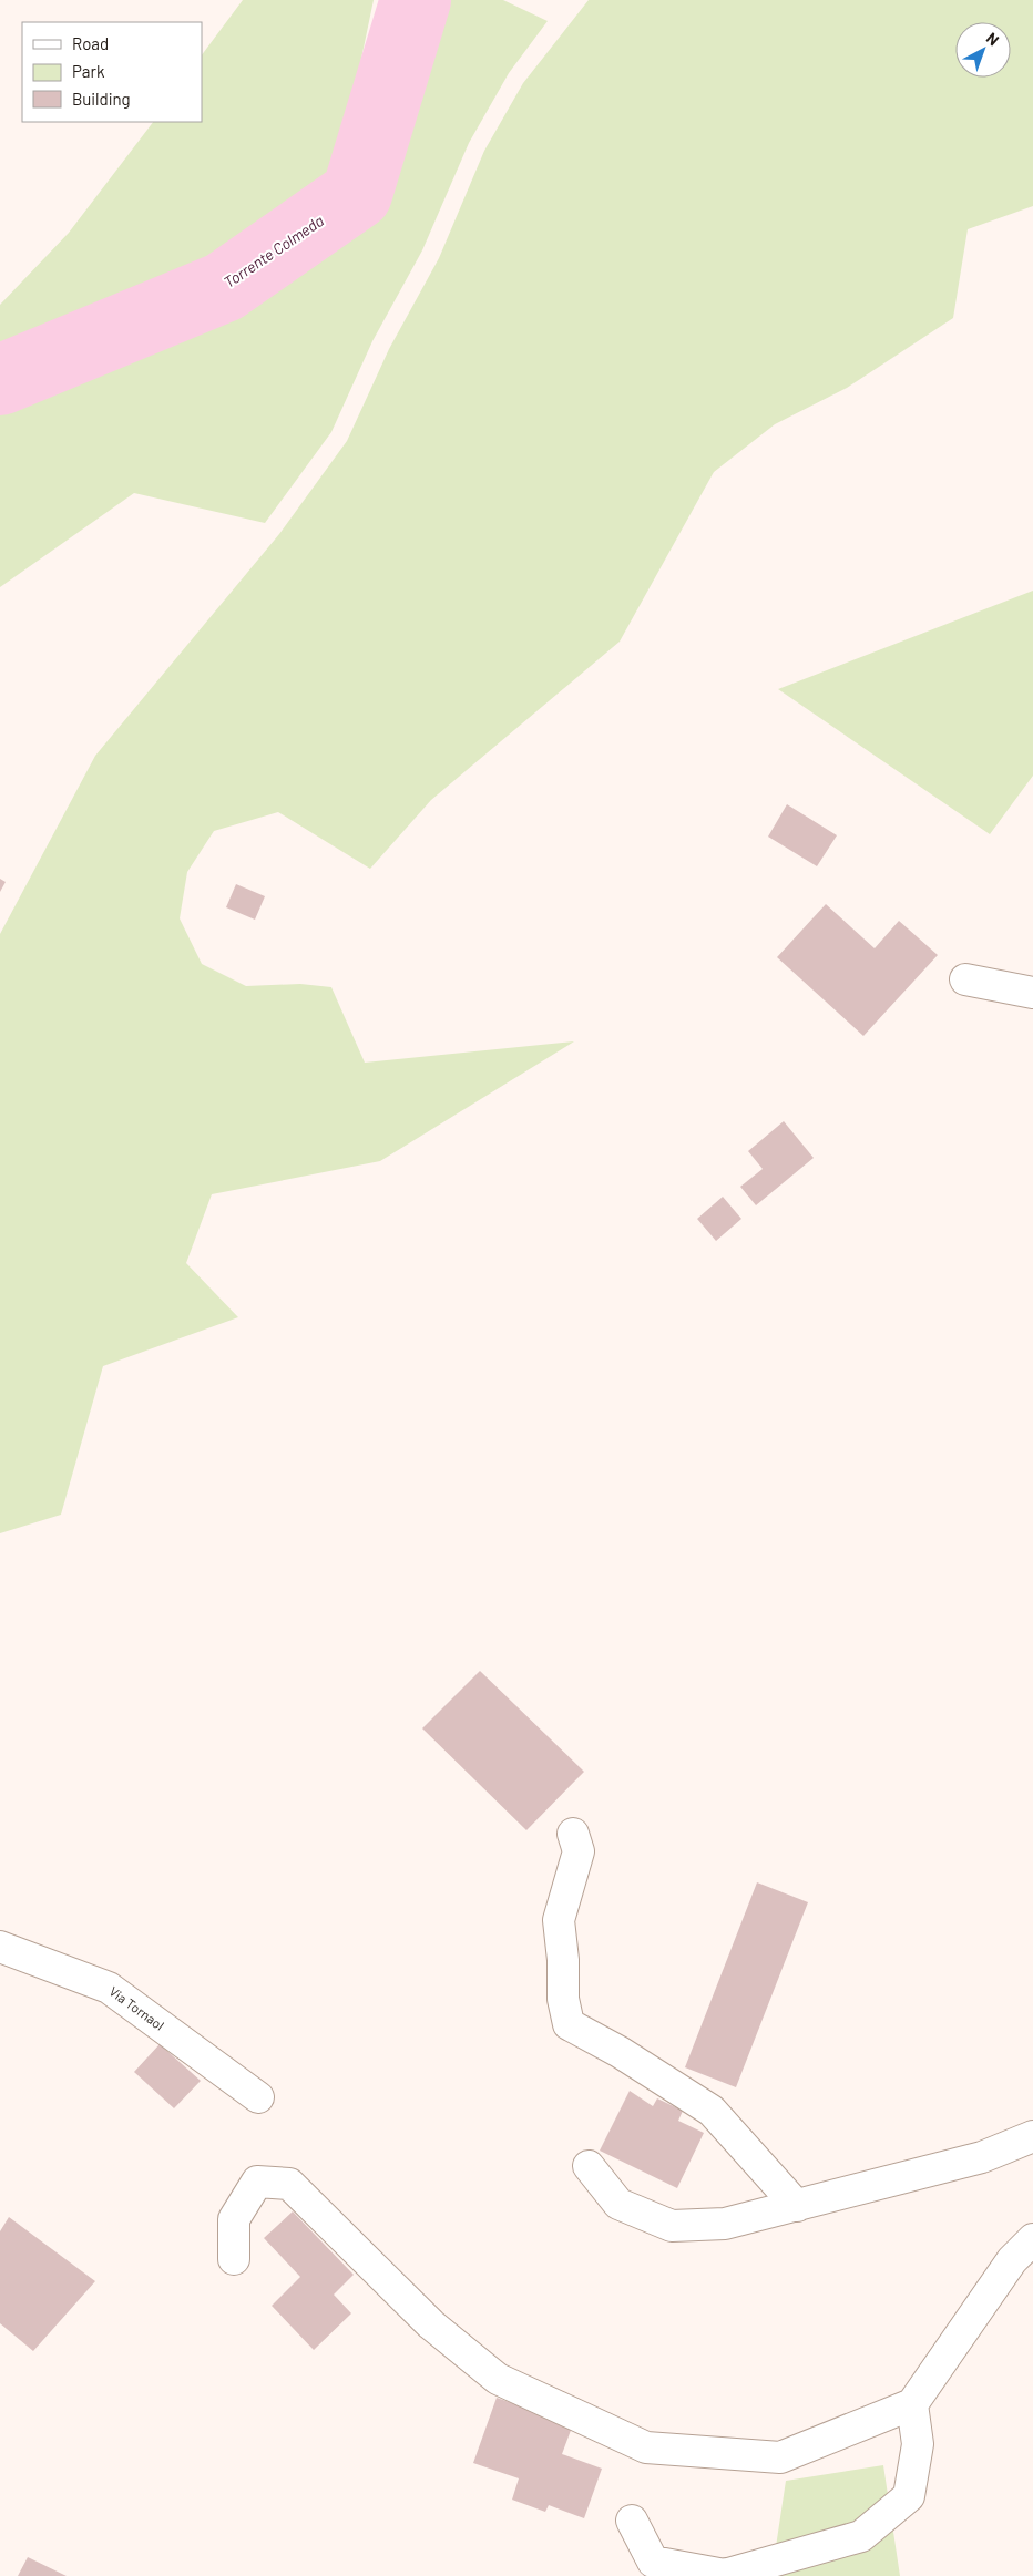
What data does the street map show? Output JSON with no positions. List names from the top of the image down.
{
  "streets": {
    "street": ["Via Tornaol"]
  },
  "water": ["Torrente Colmeda"],
  "legend": ["Road", "Park", "Building"],
  "north": "top right"
}
